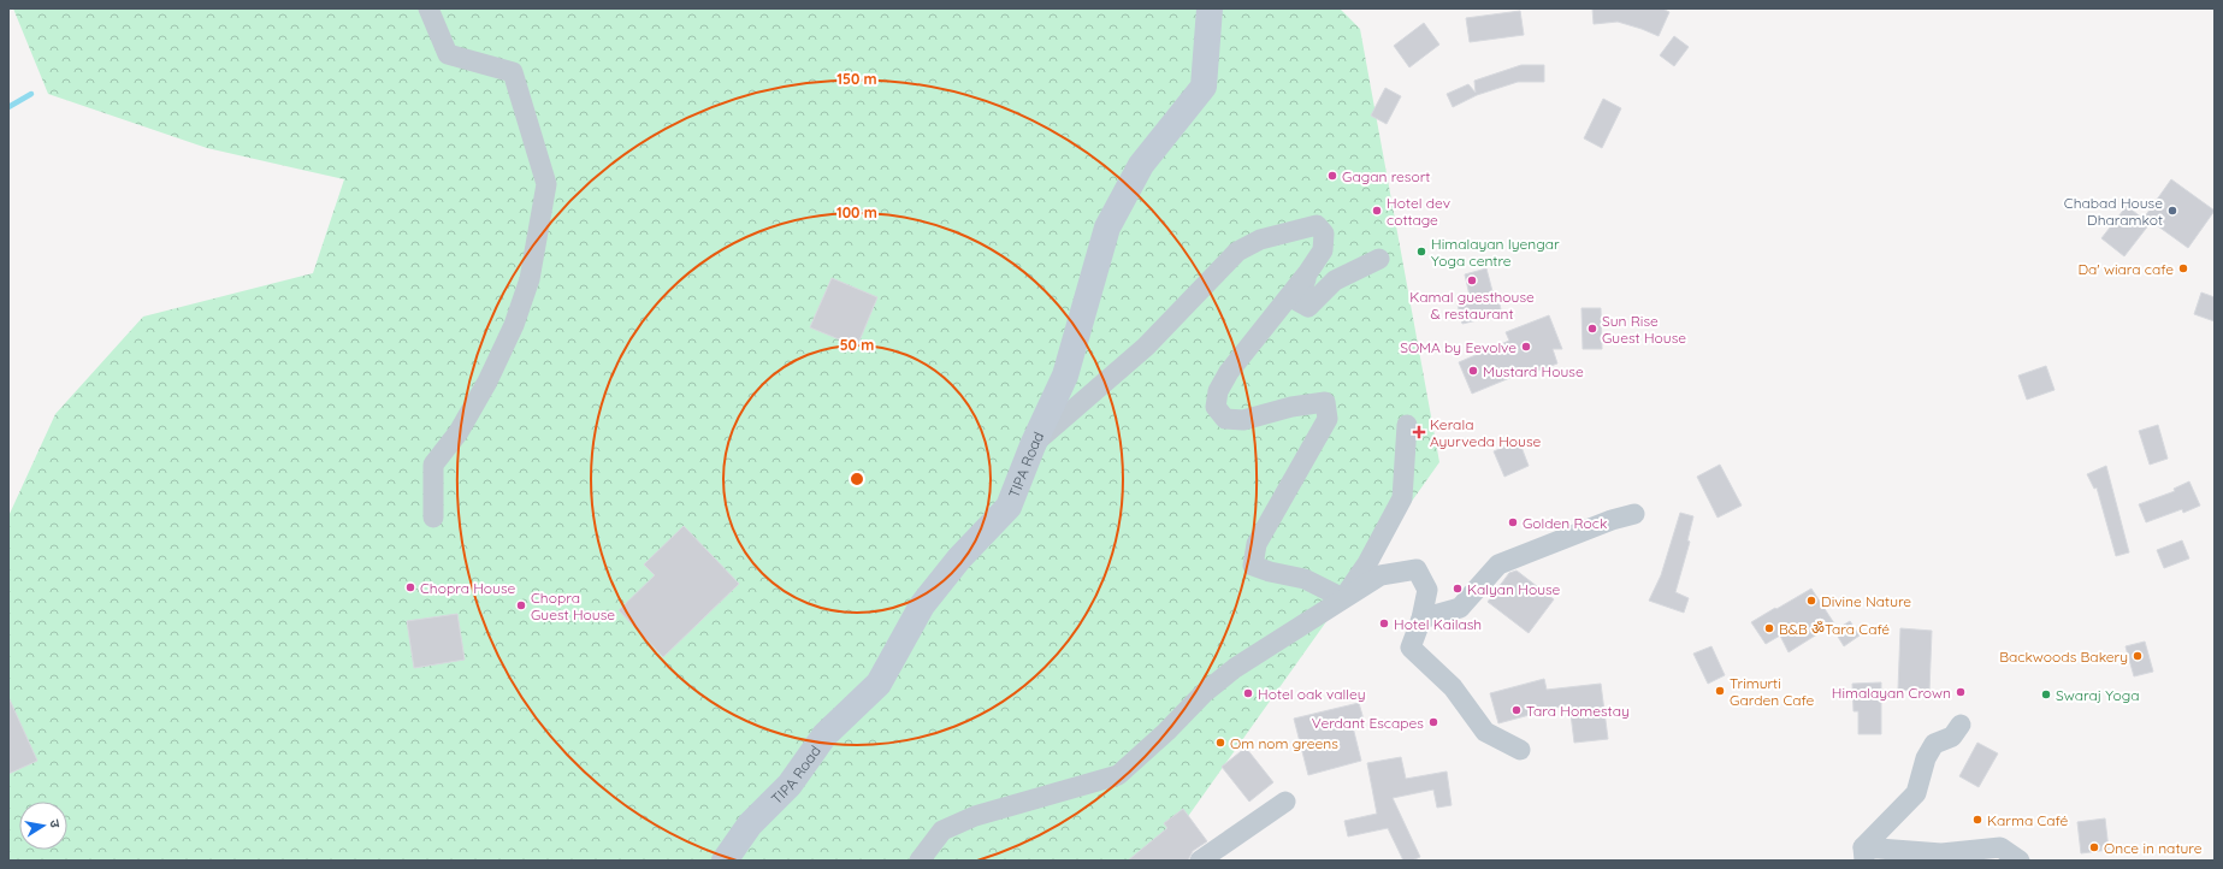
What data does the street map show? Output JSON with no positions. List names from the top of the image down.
{
  "streets": {
    "street": ["TIPA Road"]
  },
  "places": {
    "other": [
      "Gagan resort",
      "Hotel dev cottage",
      "Chabad House Dharamkot",
      "Himalayan Iyengar Yoga centre",
      "Da' wiara cafe",
      "Kamal guesthouse & restaurant",
      "Sun Rise Guest House",
      "SOMA by Eevolve",
      "Mustard House",
      "Golden Rock",
      "Chopra House",
      "Kalyan House",
      "Divine Nature",
      "Chopra Guest House",
      "Hotel Kailash",
      "B&B ॐTara Café",
      "Backwoods Bakery",
      "Trimurti Garden Cafe",
      "Himalayan Crown",
      "Hotel oak valley",
      "Swaraj Yoga",
      "Tara Homestay",
      "Verdant Escapes",
      "Om nom greens",
      "Karma Café",
      "Once in nature"
    ],
    "health": ["Kerala Ayurveda House"]
  },
  "north": "right",
  "rings": ["150 m", "100 m", "50 m"]
}
